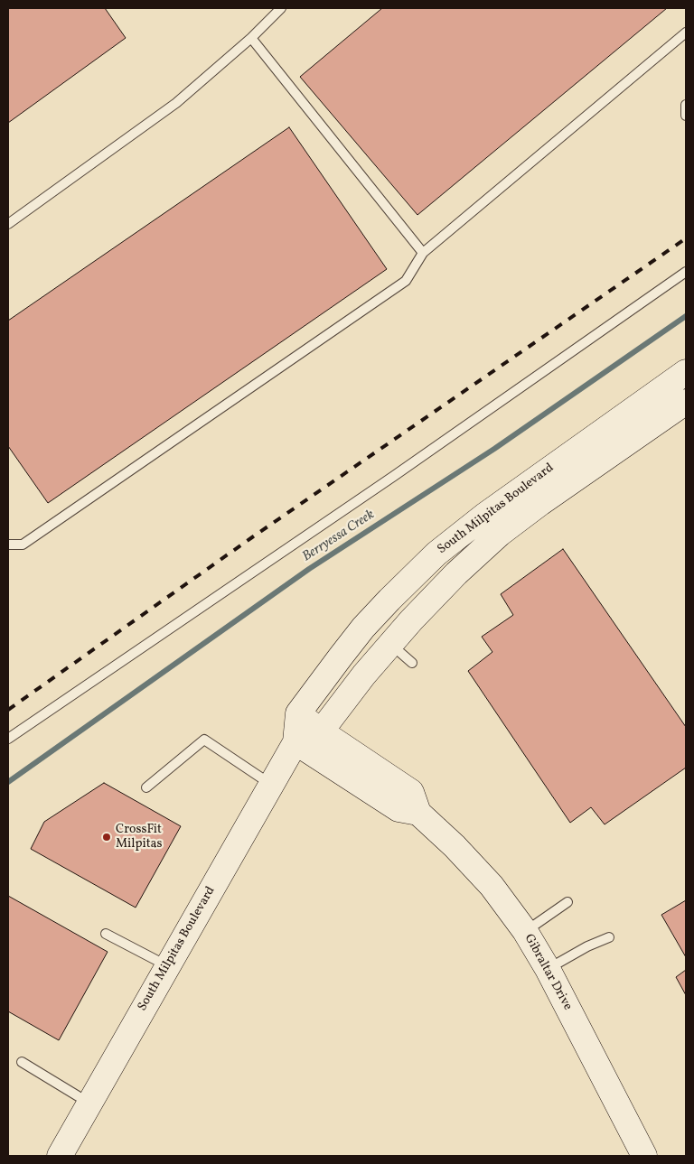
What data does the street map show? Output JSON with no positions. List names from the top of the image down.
{
  "streets": {
    "main road": ["South Milpitas Boulevard", "Gibraltar Drive"]
  },
  "crossings": [
    ["South Milpitas Boulevard", "Gibraltar Drive"]
  ],
  "water": ["Berryessa Creek"],
  "places": ["CrossFit Milpitas"]
}
